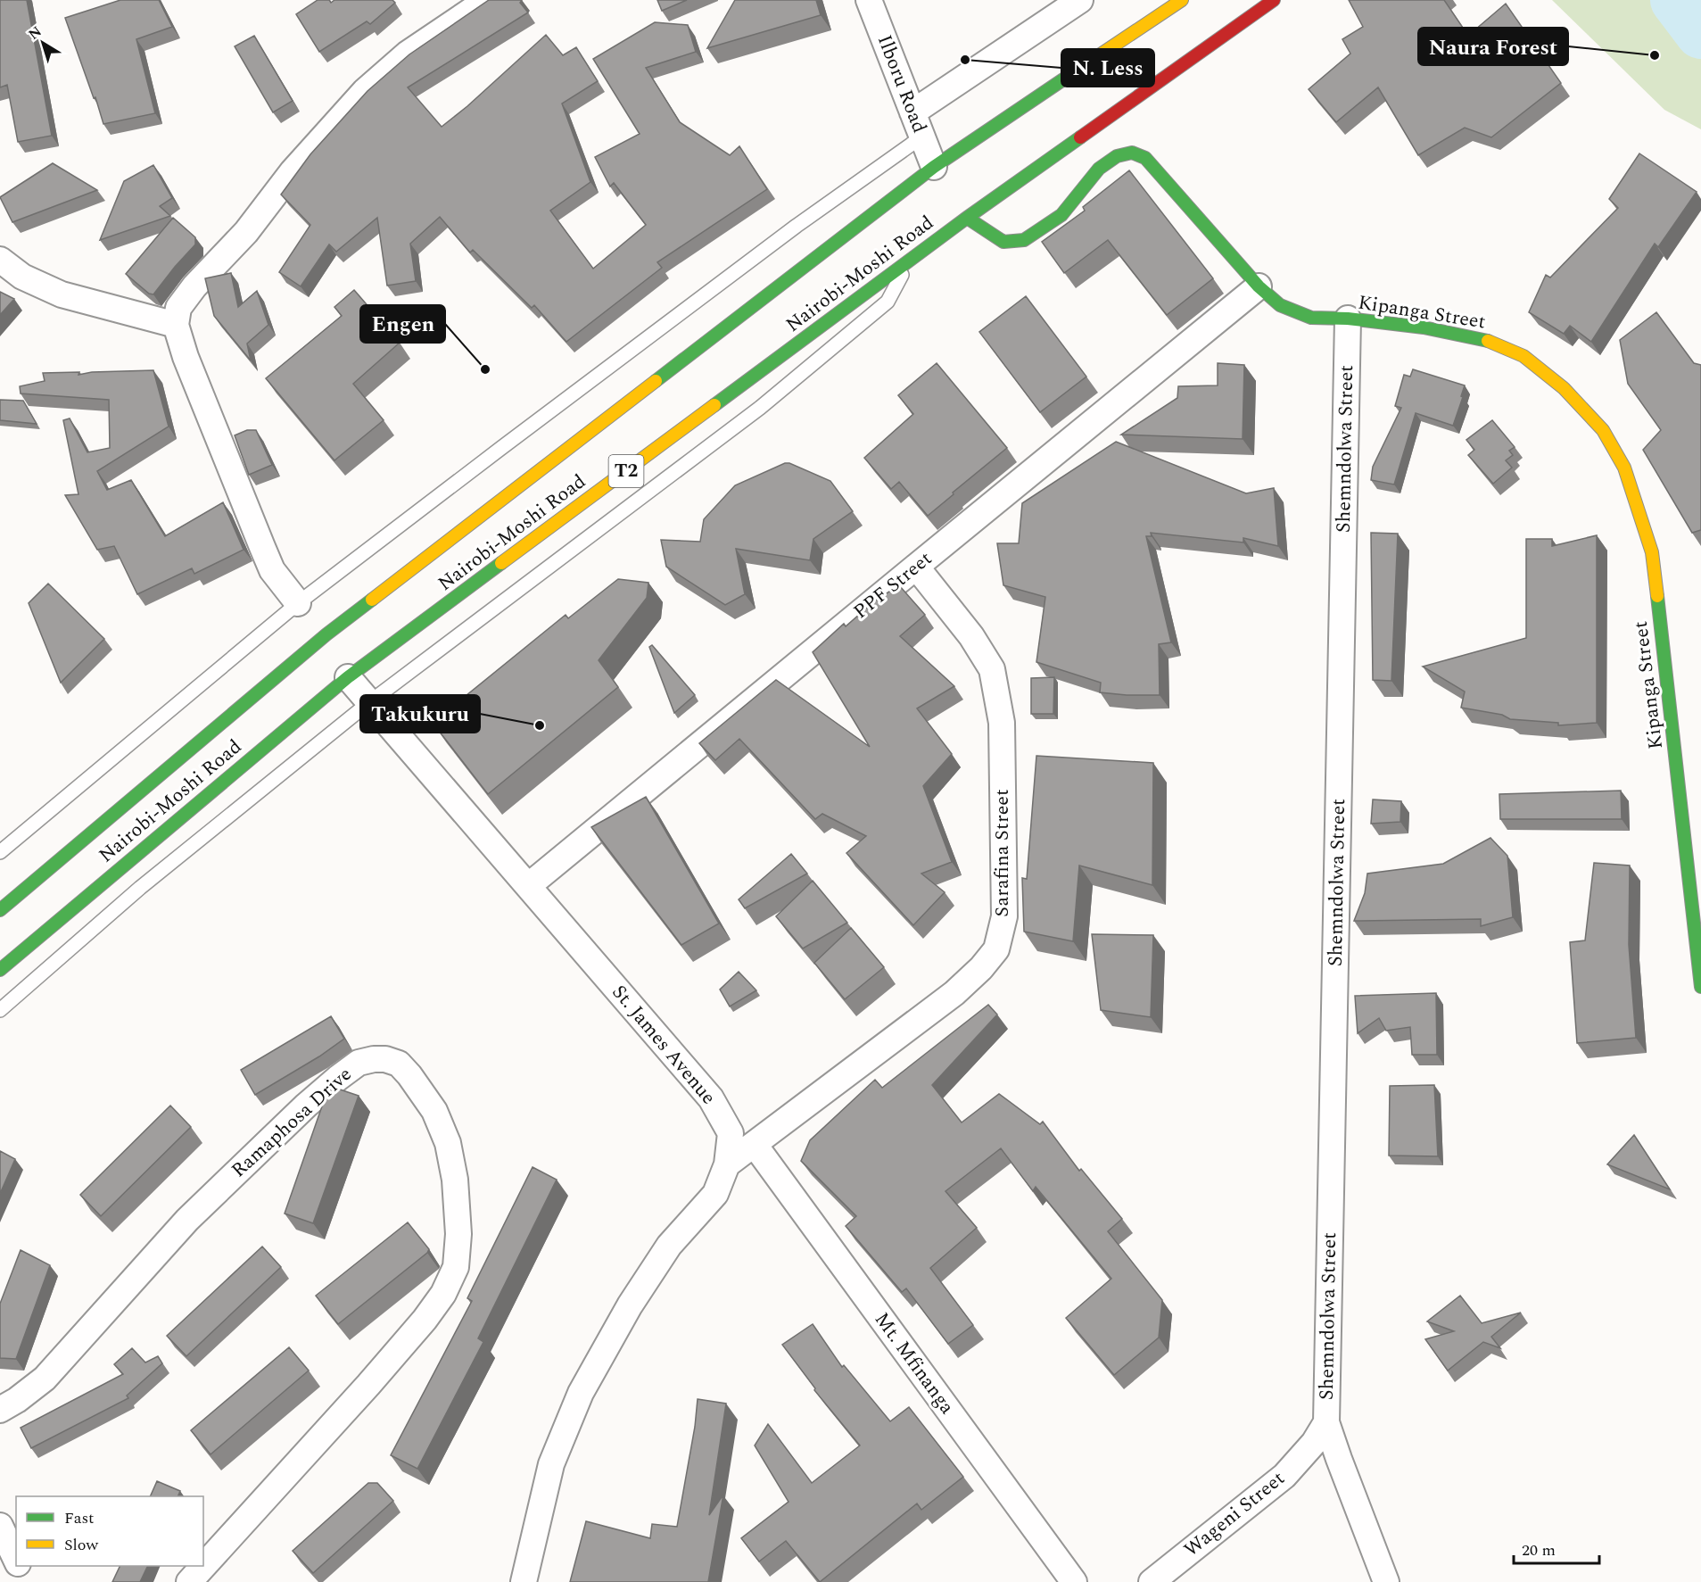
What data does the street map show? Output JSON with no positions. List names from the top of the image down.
{
  "streets": {
    "main road": ["Nairobi-Moshi Road", "Kipanga Street", "T2"],
    "street": [
      "Ilboru Road",
      "Shemndolwa Street",
      "PPF Street",
      "Sarafina Street",
      "St. James Avenue",
      "Ramaphosa Drive",
      "Mt. Mfinanga",
      "Wageni Street"
    ]
  },
  "crossings": [
    ["Ilboru Road", "Nairobi-Moshi Road"],
    ["Nairobi-Moshi Road", "Kipanga Street"],
    ["Nairobi-Moshi Road", "St. James Avenue"],
    ["Kipanga Street", "Shemndolwa Street"],
    ["Kipanga Street", "PPF Street"],
    ["Shemndolwa Street", "Wageni Street"],
    ["PPF Street", "Sarafina Street"],
    ["PPF Street", "St. James Avenue"],
    ["Sarafina Street", "St. James Avenue"],
    ["Sarafina Street", "Mt. Mfinanga"]
  ],
  "places": [
    "Naura Forest",
    "N. Less",
    "Engen",
    "Takukuru"
  ],
  "legend": ["Fast", "Slow"],
  "scale_bar": "20 m",
  "north": "top left"
}
